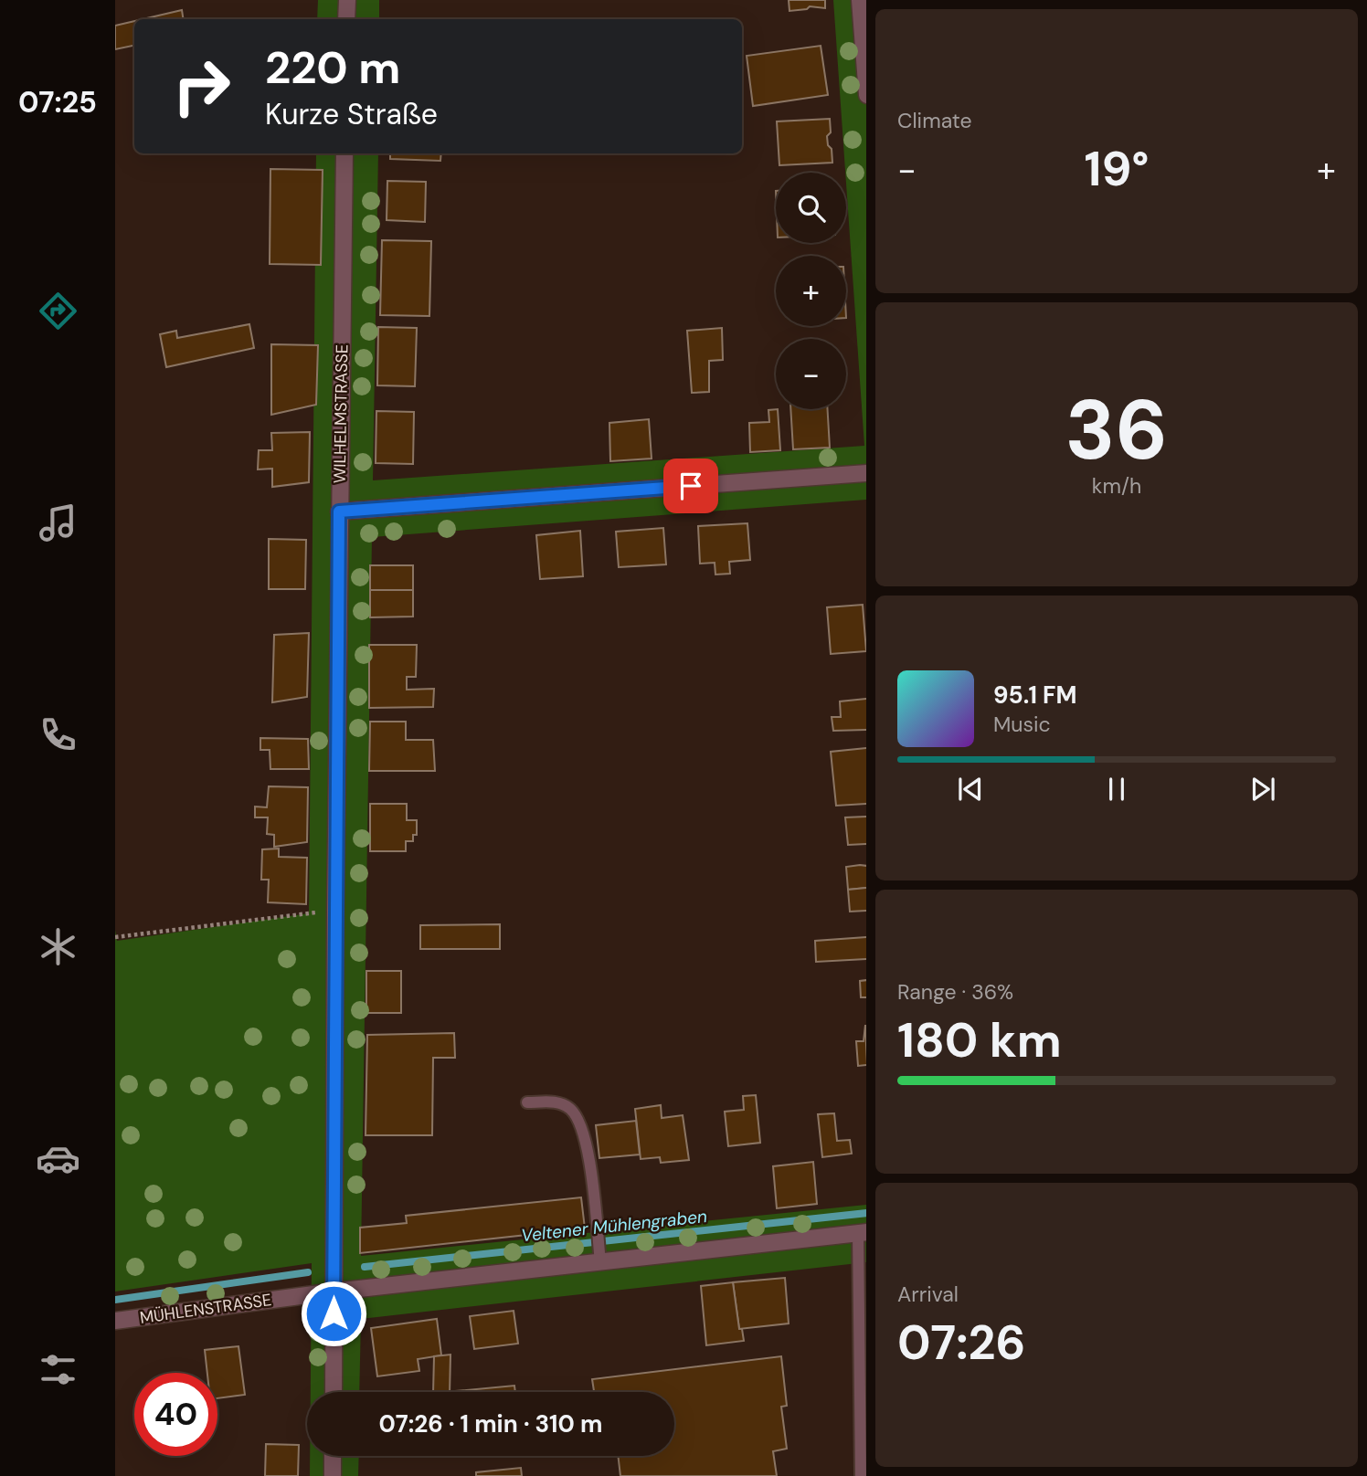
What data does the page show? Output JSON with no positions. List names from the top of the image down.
{
  "streets": {
    "street": ["WILHELMSTRASSE", "MÜHLENSTRASSE"]
  },
  "crossings": [
    ["WILHELMSTRASSE", "MÜHLENSTRASSE"]
  ],
  "water": ["Veltener Mühlengraben"],
  "page": {
    "tabs": "07:25",
    "tile": [
      "Climate",
      ["36", "km/h"],
      ["Range · 36%", "180 km"],
      ["Arrival", "07:26"]
    ],
    "turn": ["220 m", "Kurze Straße"],
    "heat": ["−", "19°", "+"],
    "map_buttons": ["+", "−"],
    "song": ["95.1 FM", "Music"],
    "limit": "40",
    "trip": "07:26 · 1 min · 310 m"
  }
}
